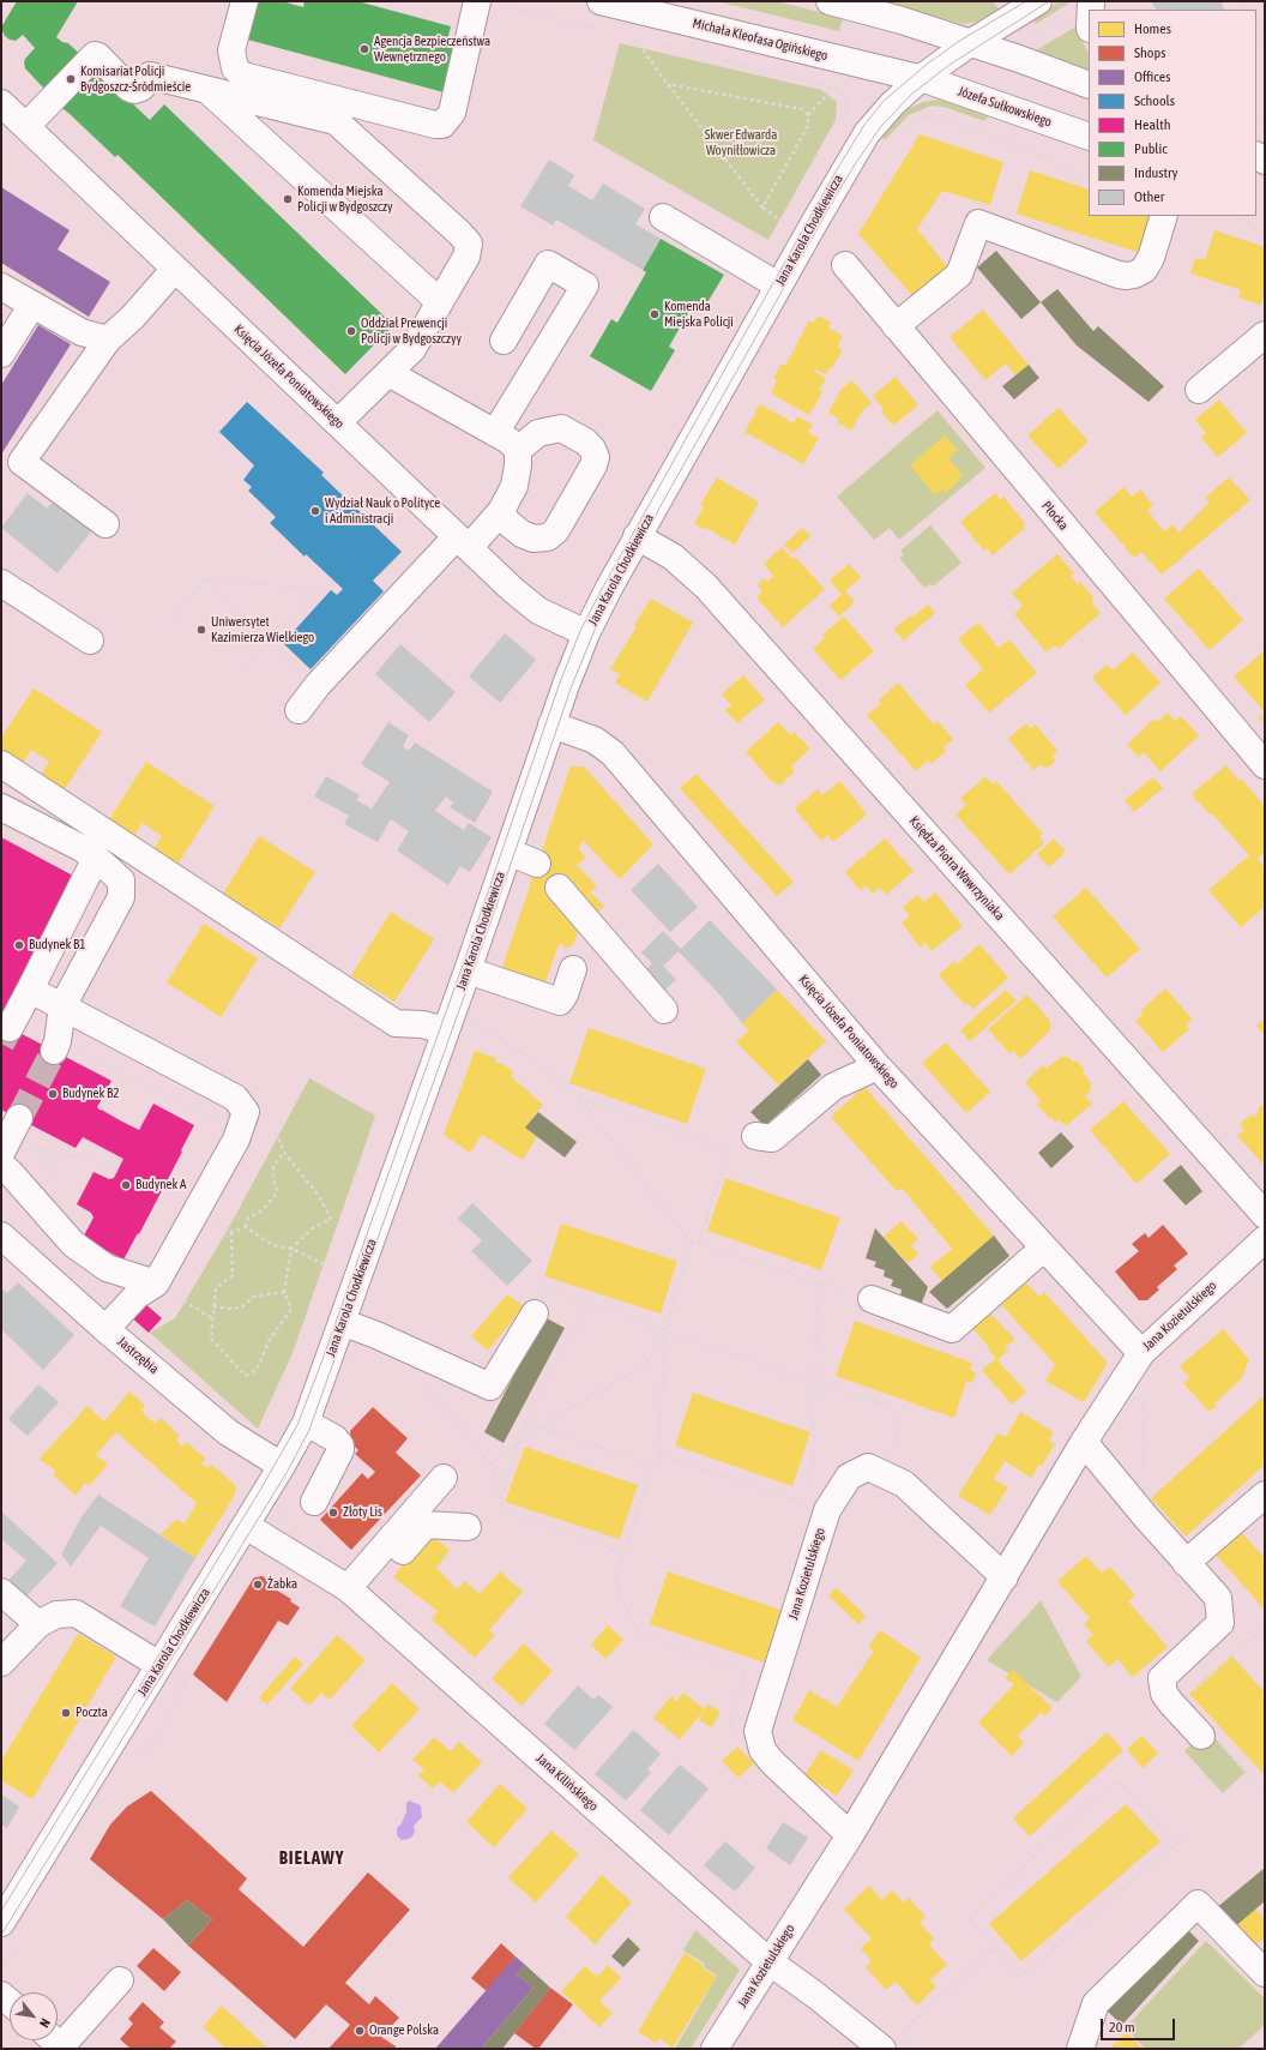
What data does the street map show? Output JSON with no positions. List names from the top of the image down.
{
  "streets": {
    "street": [
      "Michała Kleofasa Ogińskiego",
      "Józefa Sułkowskiego",
      "Jana Karola Chodkiewicza",
      "Księcia Józefa Poniatowskiego",
      "Płocka",
      "Księdza Piotra Wawrzyniaka",
      "Jana Kozietulskiego",
      "Jastrzębia",
      "Jana Kilińskiego"
    ]
  },
  "crossings": [
    ["Michała Kleofasa Ogińskiego", "Józefa Sułkowskiego"],
    ["Michała Kleofasa Ogińskiego", "Jana Karola Chodkiewicza"],
    ["Józefa Sułkowskiego", "Jana Karola Chodkiewicza"],
    ["Jana Karola Chodkiewicza", "Księcia Józefa Poniatowskiego"],
    ["Jana Karola Chodkiewicza", "Księdza Piotra Wawrzyniaka"],
    ["Jana Karola Chodkiewicza", "Jastrzębia"],
    ["Jana Karola Chodkiewicza", "Jana Kilińskiego"],
    ["Księcia Józefa Poniatowskiego", "Jana Kozietulskiego"],
    ["Jana Kozietulskiego", "Jana Kilińskiego"]
  ],
  "districts": ["BIELAWY"],
  "parks": ["Skwer Edwarda Woyniłłowicza"],
  "places": [
    "Agencja Bezpieczeństwa Wewnętrznego",
    "Komisariat Policji Bydgoszcz-Śródmieście",
    "Komenda Miejska Policji w Bydgoszczy",
    "Komenda Miejska Policji",
    "Oddział Prewencji Policji w Bydgoszczyy",
    "Wydział Nauk o Polityce i Administracji",
    "Uniwersytet Kazimierza Wielkiego",
    "Budynek B1",
    "Budynek B2",
    "Budynek A",
    "Złoty Lis",
    "Żabka",
    "Poczta",
    "Orange Polska"
  ],
  "legend": [
    "Homes",
    "Shops",
    "Offices",
    "Schools",
    "Health",
    "Public",
    "Industry",
    "Other"
  ],
  "scale_bar": "20 m",
  "north": "bottom right"
}
